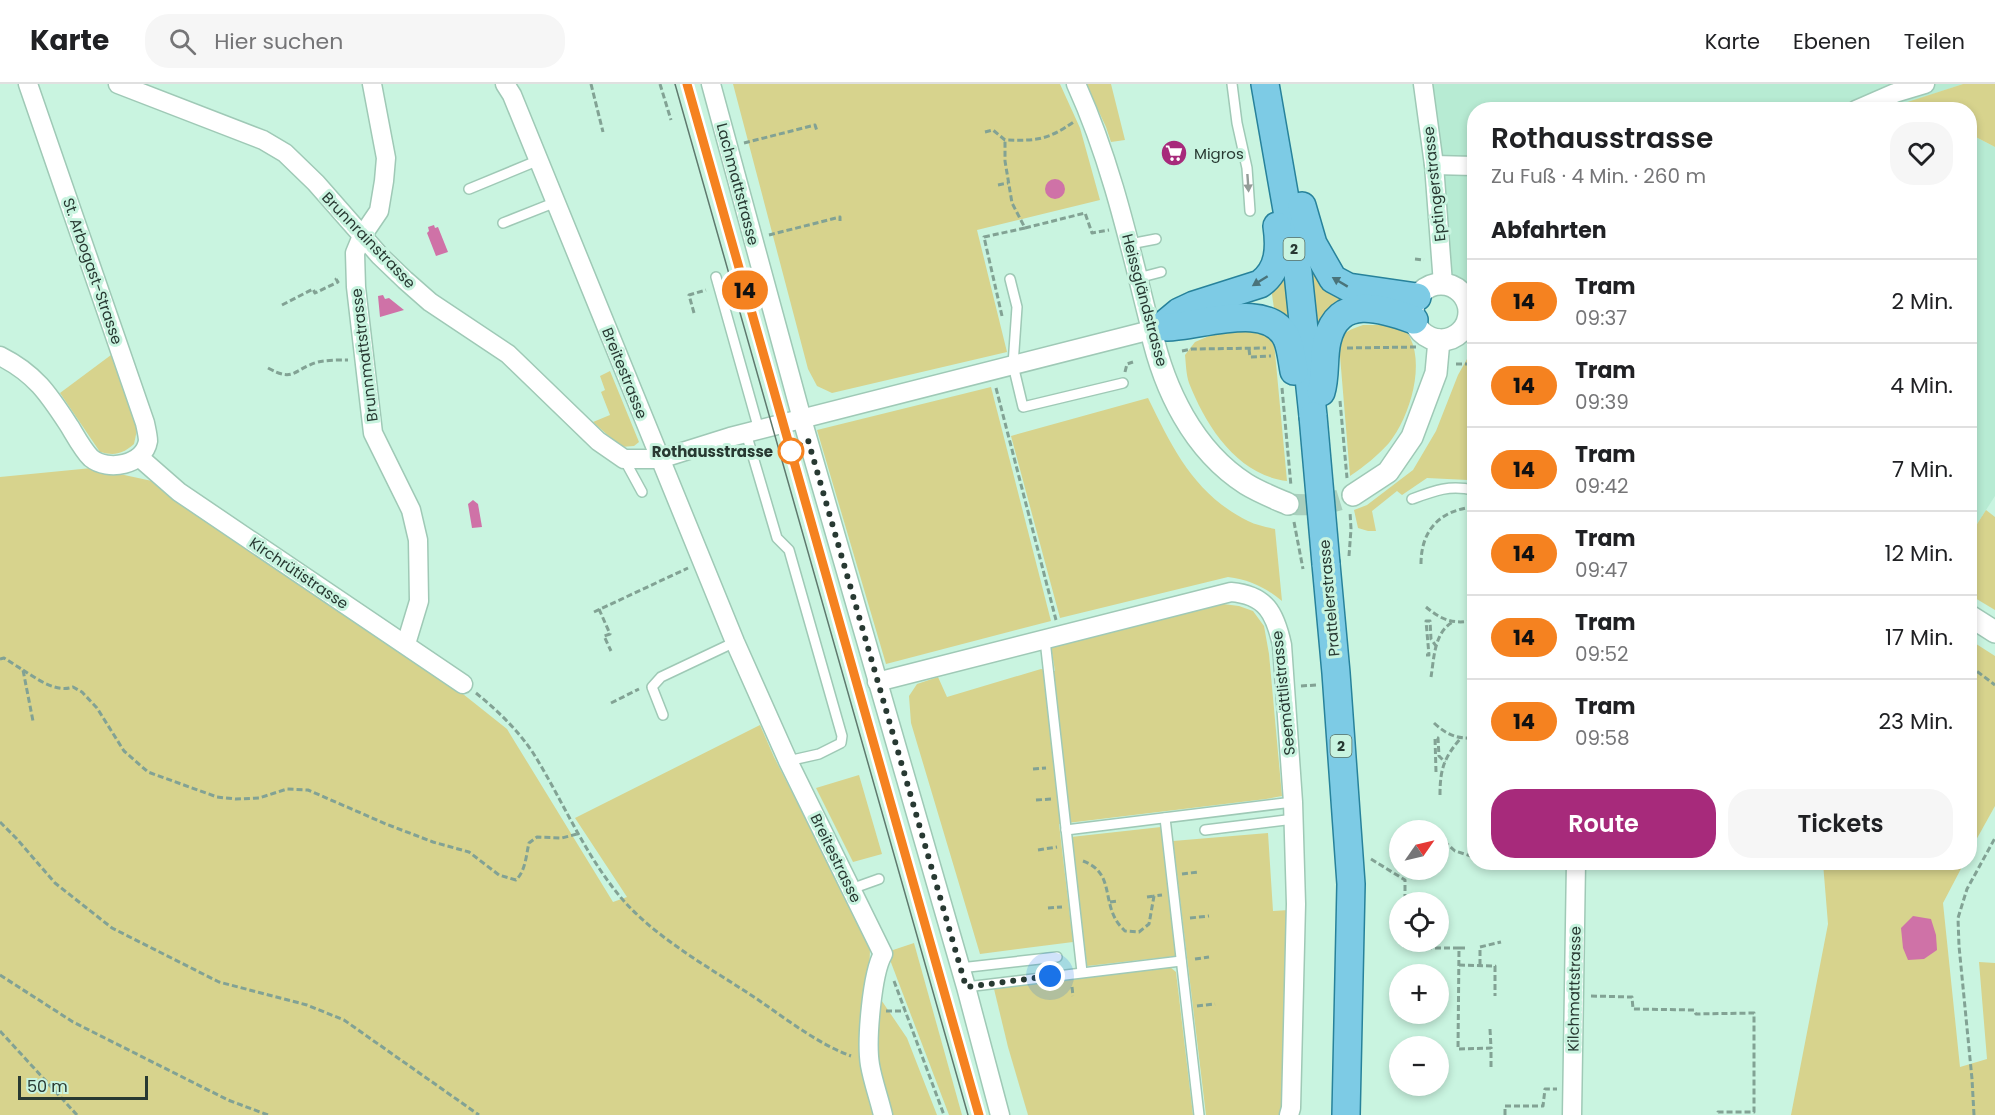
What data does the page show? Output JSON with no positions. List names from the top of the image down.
{
  "streets": {
    "main road": ["2", "Prattelerstrasse"],
    "street": [
      "Lachmattstrasse",
      "Eptingerstrasse",
      "Brunnrainstrasse",
      "St. Arbogast-Strasse",
      "Heissgländstrasse",
      "Brunnmattstrasse",
      "Breitestrasse",
      "Kirchrütistrasse",
      "Seemättlistrasse",
      "Kilchmattstrasse"
    ]
  },
  "crossings": [
    ["Lachmattstrasse", "Seemättlistrasse"],
    ["Brunnrainstrasse", "Brunnmattstrasse"],
    ["St. Arbogast-Strasse", "Kirchrütistrasse"],
    ["Brunnmattstrasse", "Kirchrütistrasse"]
  ],
  "places": {
    "supermarket": ["Migros"],
    "other": ["Rothausstrasse"]
  },
  "lines": ["tram line 14"],
  "scale_bar": "50 m",
  "north": "top right",
  "page": {
    "header": "Karte",
    "search": "Hier suchen",
    "nav": ["Karte", "Ebenen", "Teilen"],
    "on_map": "14",
    "heading": [
      ["Rothausstrasse", "Zu Fuß · 4 Min. · 260 m"],
      "Abfahrten"
    ],
    "list": [
      {
        "mark": "14",
        "name": "Tram",
        "note": "09:37",
        "value": "2 Min."
      },
      {
        "mark": "14",
        "name": "Tram",
        "note": "09:39",
        "value": "4 Min."
      },
      {
        "mark": "14",
        "name": "Tram",
        "note": "09:42",
        "value": "7 Min."
      },
      {
        "mark": "14",
        "name": "Tram",
        "note": "09:47",
        "value": "12 Min."
      },
      {
        "mark": "14",
        "name": "Tram",
        "note": "09:52",
        "value": "17 Min."
      },
      {
        "mark": "14",
        "name": "Tram",
        "note": "09:58",
        "value": "23 Min."
      }
    ],
    "buttons": ["Route", "Tickets"],
    "map_buttons": ["+", "−"],
    "scale": "50 m"
  }
}
